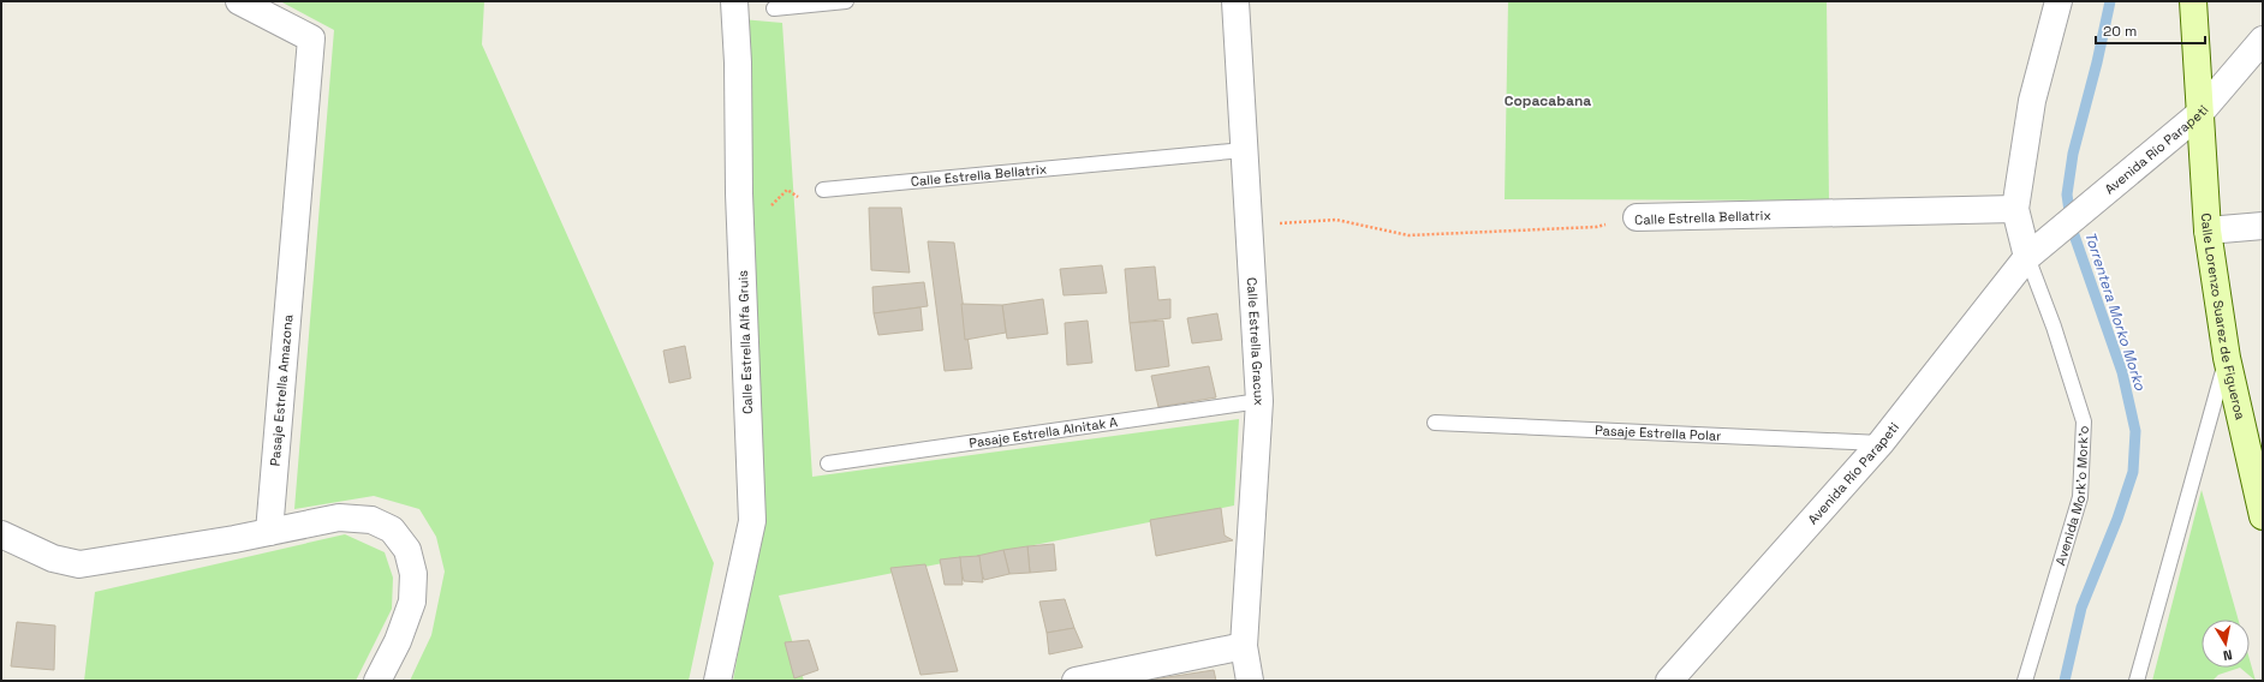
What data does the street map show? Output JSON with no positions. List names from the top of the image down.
{
  "streets": {
    "main road": ["Avenida Río Parapeti", "Calle Lorenzo Suarez de Figueroa"],
    "street": [
      "Calle Estrella Bellatrix",
      "Calle Estrella Gracux",
      "Calle Estrella Alfa Gruis",
      "Pasaje Estrella Amazona"
    ],
    "lane": ["Pasaje Estrella Alnitak A", "Pasaje Estrella Polar", "Avenida Mork'o Mork'o"]
  },
  "crossings": [
    ["Avenida Río Parapeti", "Calle Lorenzo Suarez de Figueroa"],
    ["Avenida Río Parapeti", "Pasaje Estrella Polar"],
    ["Avenida Río Parapeti", "Avenida Mork'o Mork'o"],
    ["Calle Estrella Bellatrix", "Calle Estrella Gracux"],
    ["Calle Estrella Gracux", "Pasaje Estrella Alnitak A"]
  ],
  "districts": ["Copacabana"],
  "water": ["Torrentera Morko Morko"],
  "scale_bar": "20 m",
  "north": "bottom"
}
